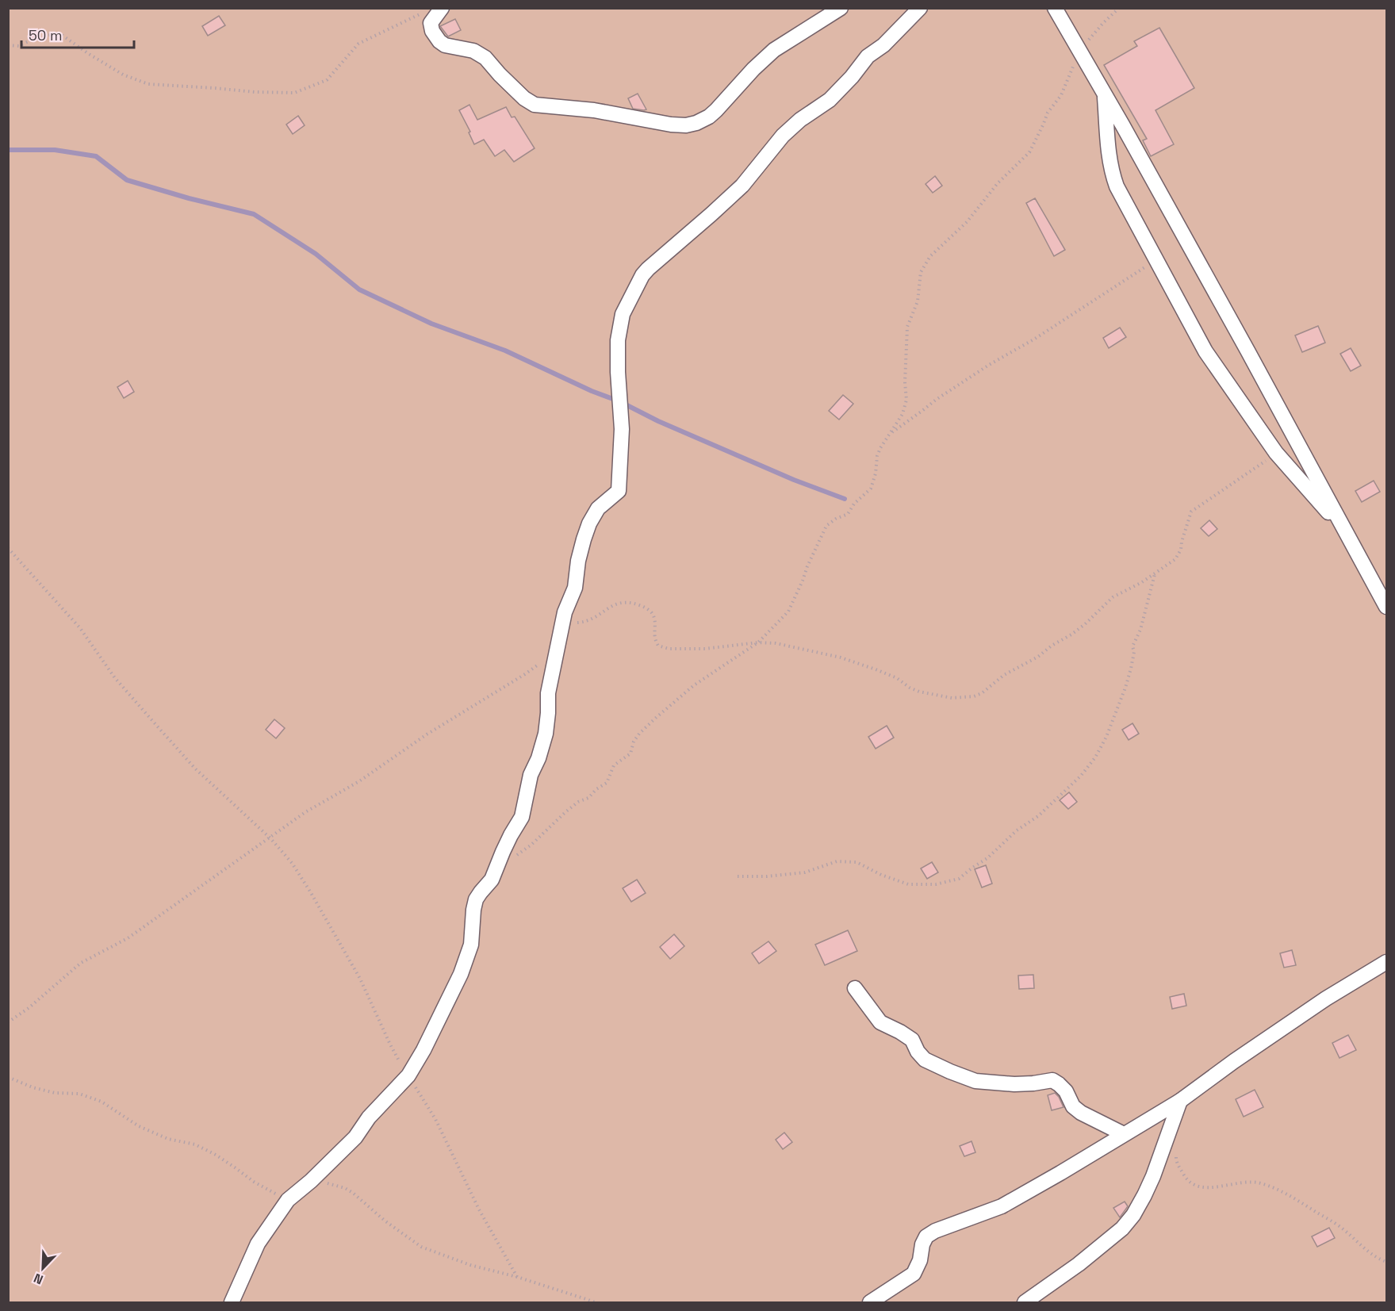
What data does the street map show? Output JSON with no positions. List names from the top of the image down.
{
  "scale_bar": "50 m",
  "north": "bottom left"
}
